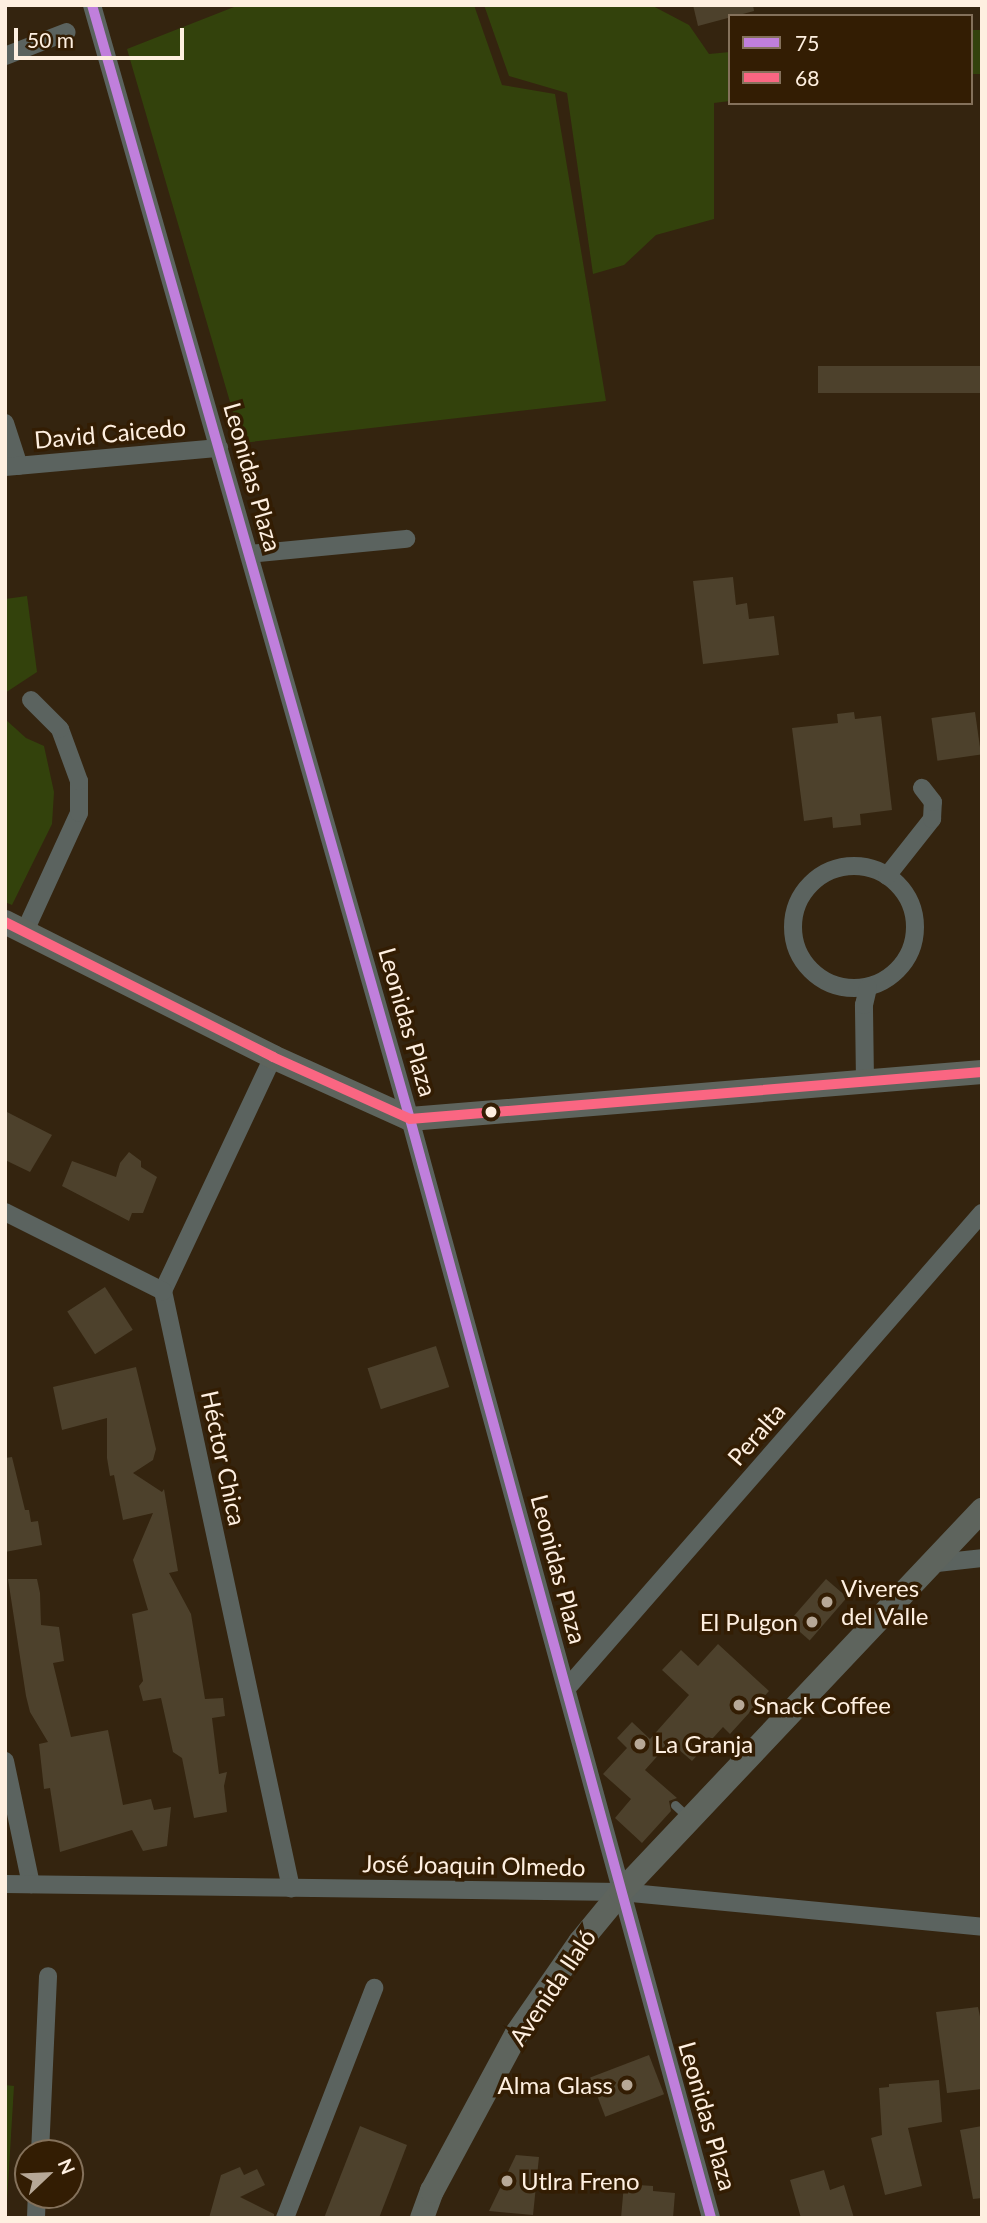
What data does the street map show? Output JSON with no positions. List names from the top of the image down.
{
  "streets": {
    "street": [
      "David Caicedo",
      "Leonidas Plaza",
      "Peralta",
      "Héctor Chica",
      "José Joaquin Olmedo",
      "Avenida Ilaló"
    ]
  },
  "crossings": [
    ["David Caicedo", "Leonidas Plaza"],
    ["Leonidas Plaza", "Peralta"],
    ["Leonidas Plaza", "José Joaquin Olmedo"],
    ["Leonidas Plaza", "Avenida Ilaló"],
    ["Héctor Chica", "José Joaquin Olmedo"],
    ["José Joaquin Olmedo", "Avenida Ilaló"]
  ],
  "places": [
    "Viveres del Valle",
    "El Pulgon",
    "Snack Coffee",
    "La Granja",
    "Alma Glass",
    "Utlra Freno"
  ],
  "lines": ["transit line 75", "transit line 68"],
  "legend": ["75", "68"],
  "scale_bar": "50 m",
  "north": "top right"
}
